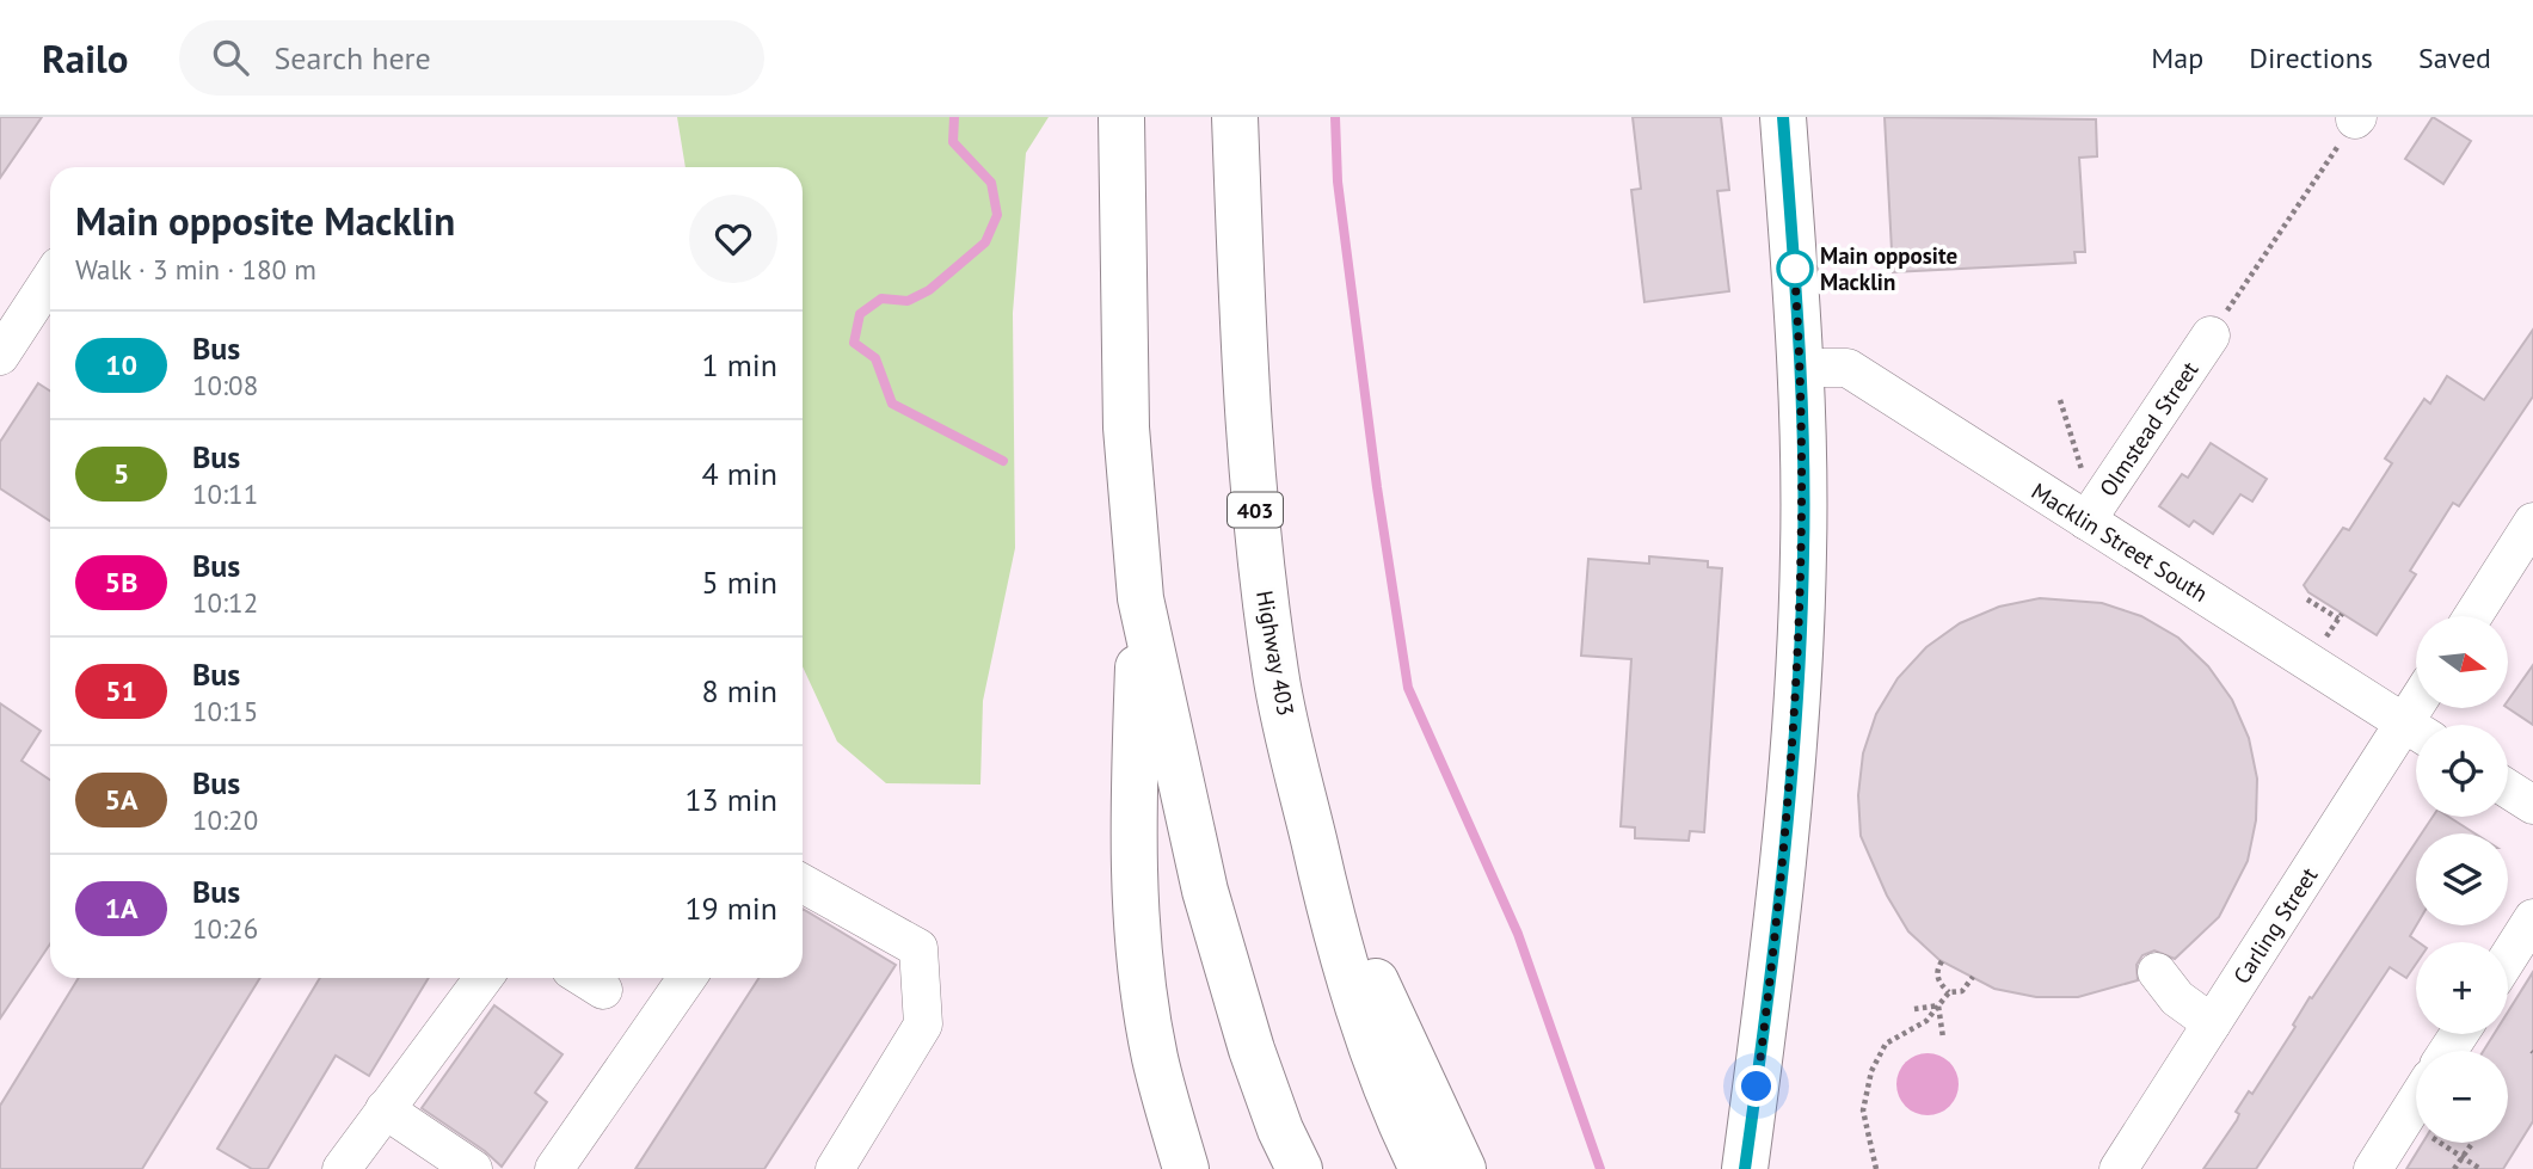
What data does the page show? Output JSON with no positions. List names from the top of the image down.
{
  "streets": {
    "main road": ["403", "Highway 403"],
    "street": ["Olmstead Street", "Macklin Street South", "Carling Street"]
  },
  "crossings": [
    ["Olmstead Street", "Macklin Street South"]
  ],
  "places": ["Main opposite Macklin"],
  "lines": ["bus line 10"],
  "north": "right",
  "page": {
    "header": "Railo",
    "search": "Search here",
    "nav": ["Map", "Directions", "Saved"],
    "heading": ["Main opposite Macklin", "Walk · 3 min · 180 m"],
    "list": [
      {
        "mark": "10",
        "name": "Bus",
        "note": "10:08",
        "value": "1 min"
      },
      {
        "mark": "5",
        "name": "Bus",
        "note": "10:11",
        "value": "4 min"
      },
      {
        "mark": "5B",
        "name": "Bus",
        "note": "10:12",
        "value": "5 min"
      },
      {
        "mark": "51",
        "name": "Bus",
        "note": "10:15",
        "value": "8 min"
      },
      {
        "mark": "5A",
        "name": "Bus",
        "note": "10:20",
        "value": "13 min"
      },
      {
        "mark": "1A",
        "name": "Bus",
        "note": "10:26",
        "value": "19 min"
      }
    ],
    "map_buttons": ["+", "−"]
  }
}
